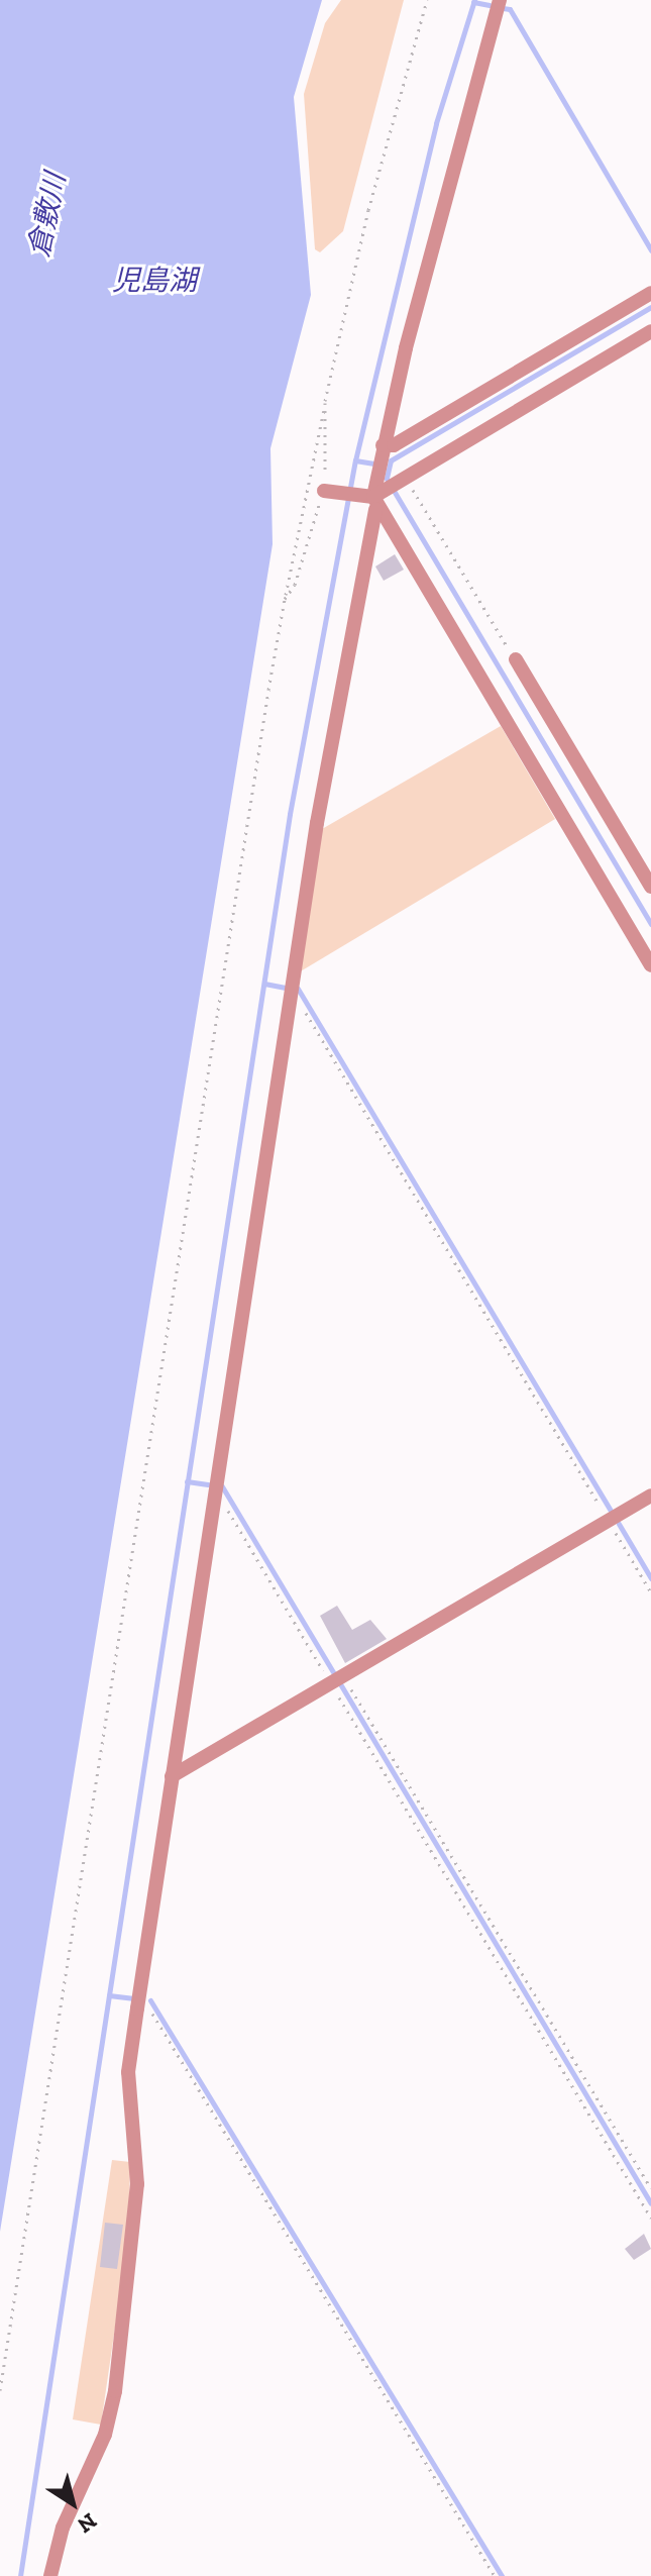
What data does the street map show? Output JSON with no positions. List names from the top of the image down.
{
  "water": ["倉敷川", "児島湖"],
  "north": "bottom right"
}
